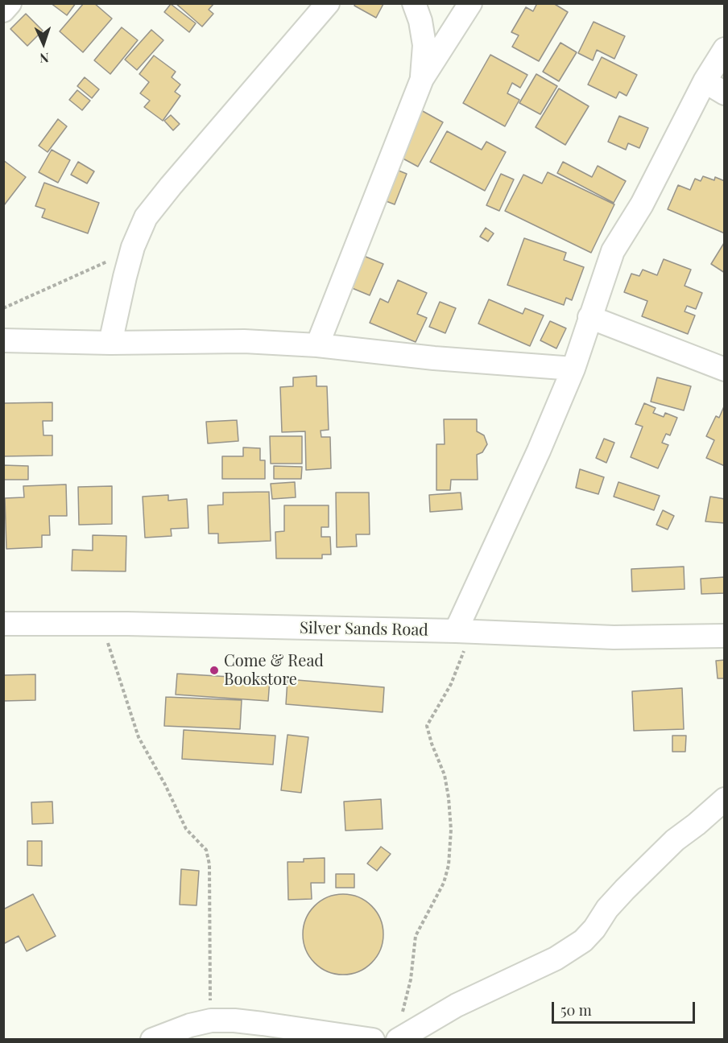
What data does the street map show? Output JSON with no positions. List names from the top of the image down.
{
  "streets": {
    "street": ["Silver Sands Road"]
  },
  "places": ["Come & Read Bookstore"],
  "scale_bar": "50 m",
  "north": "bottom"
}
